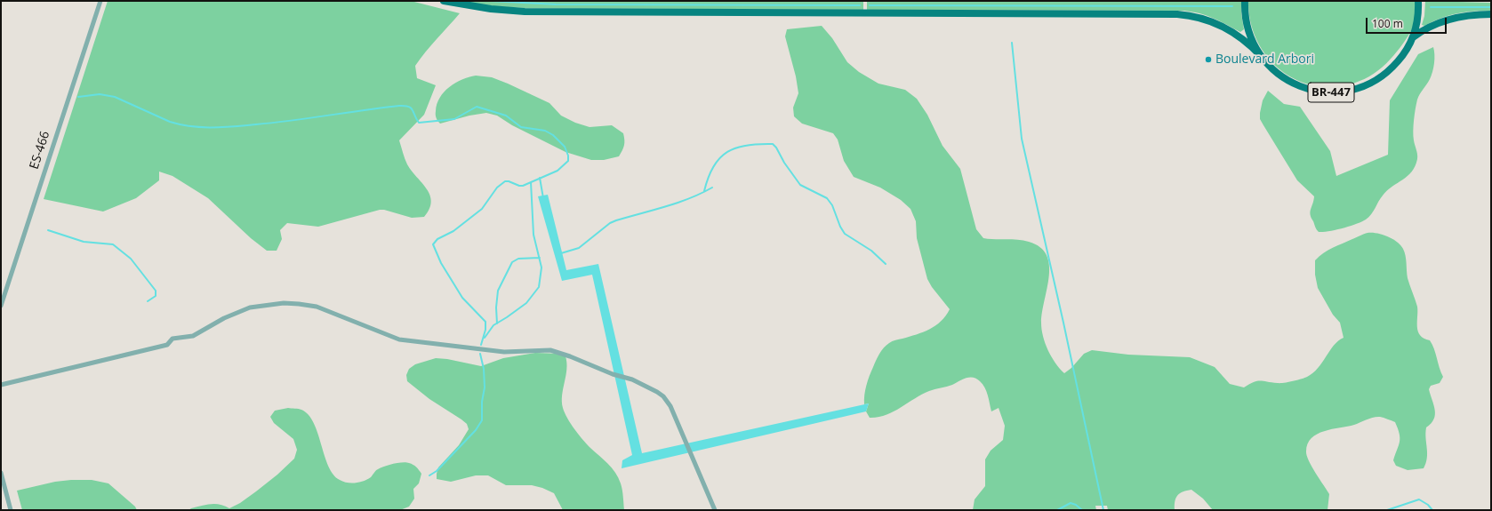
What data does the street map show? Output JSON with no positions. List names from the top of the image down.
{
  "streets": {
    "main road": ["BR-447"],
    "street": ["ES-466"]
  },
  "places": ["Boulevard Arbori"],
  "scale_bar": "100 m"
}
